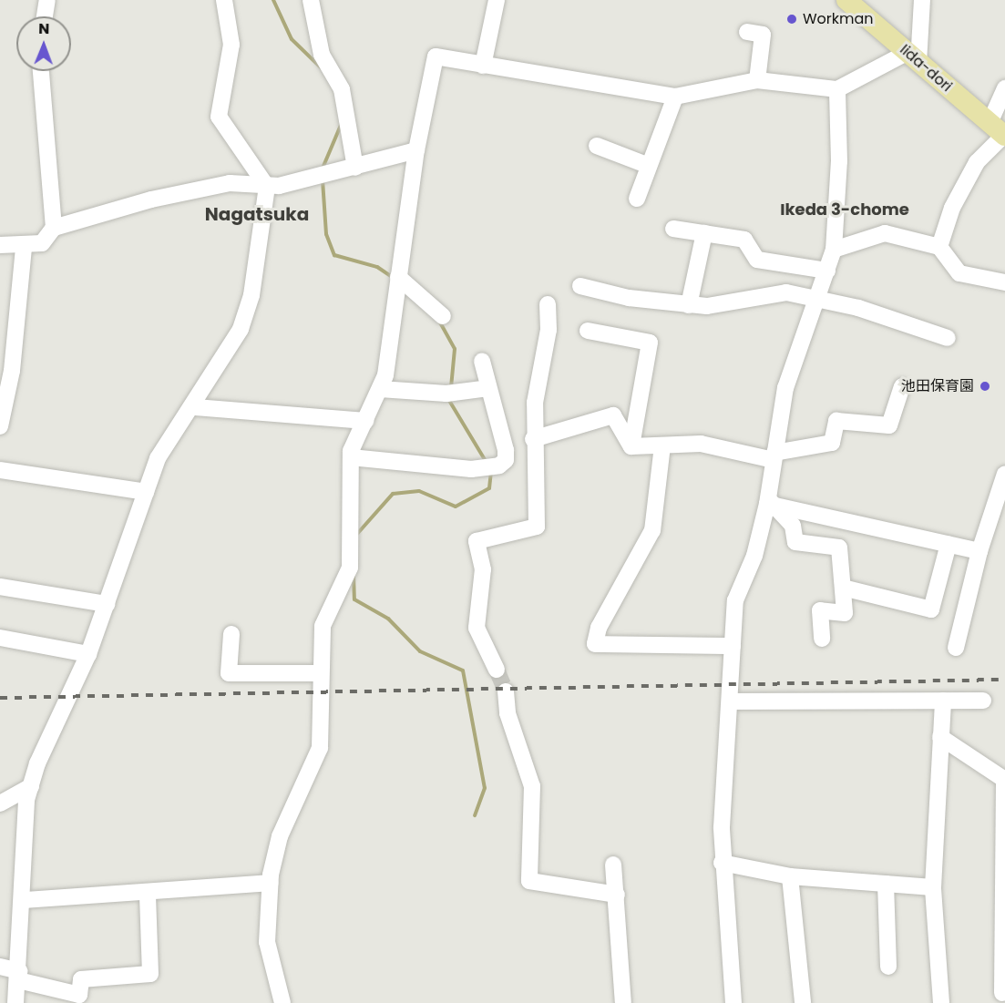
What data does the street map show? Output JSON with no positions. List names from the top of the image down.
{
  "streets": {
    "main road": ["Iida-dori"]
  },
  "districts": ["Ikeda 3-chome", "Nagatsuka"],
  "places": ["Workman", "池田保育園"],
  "north": "top"
}
